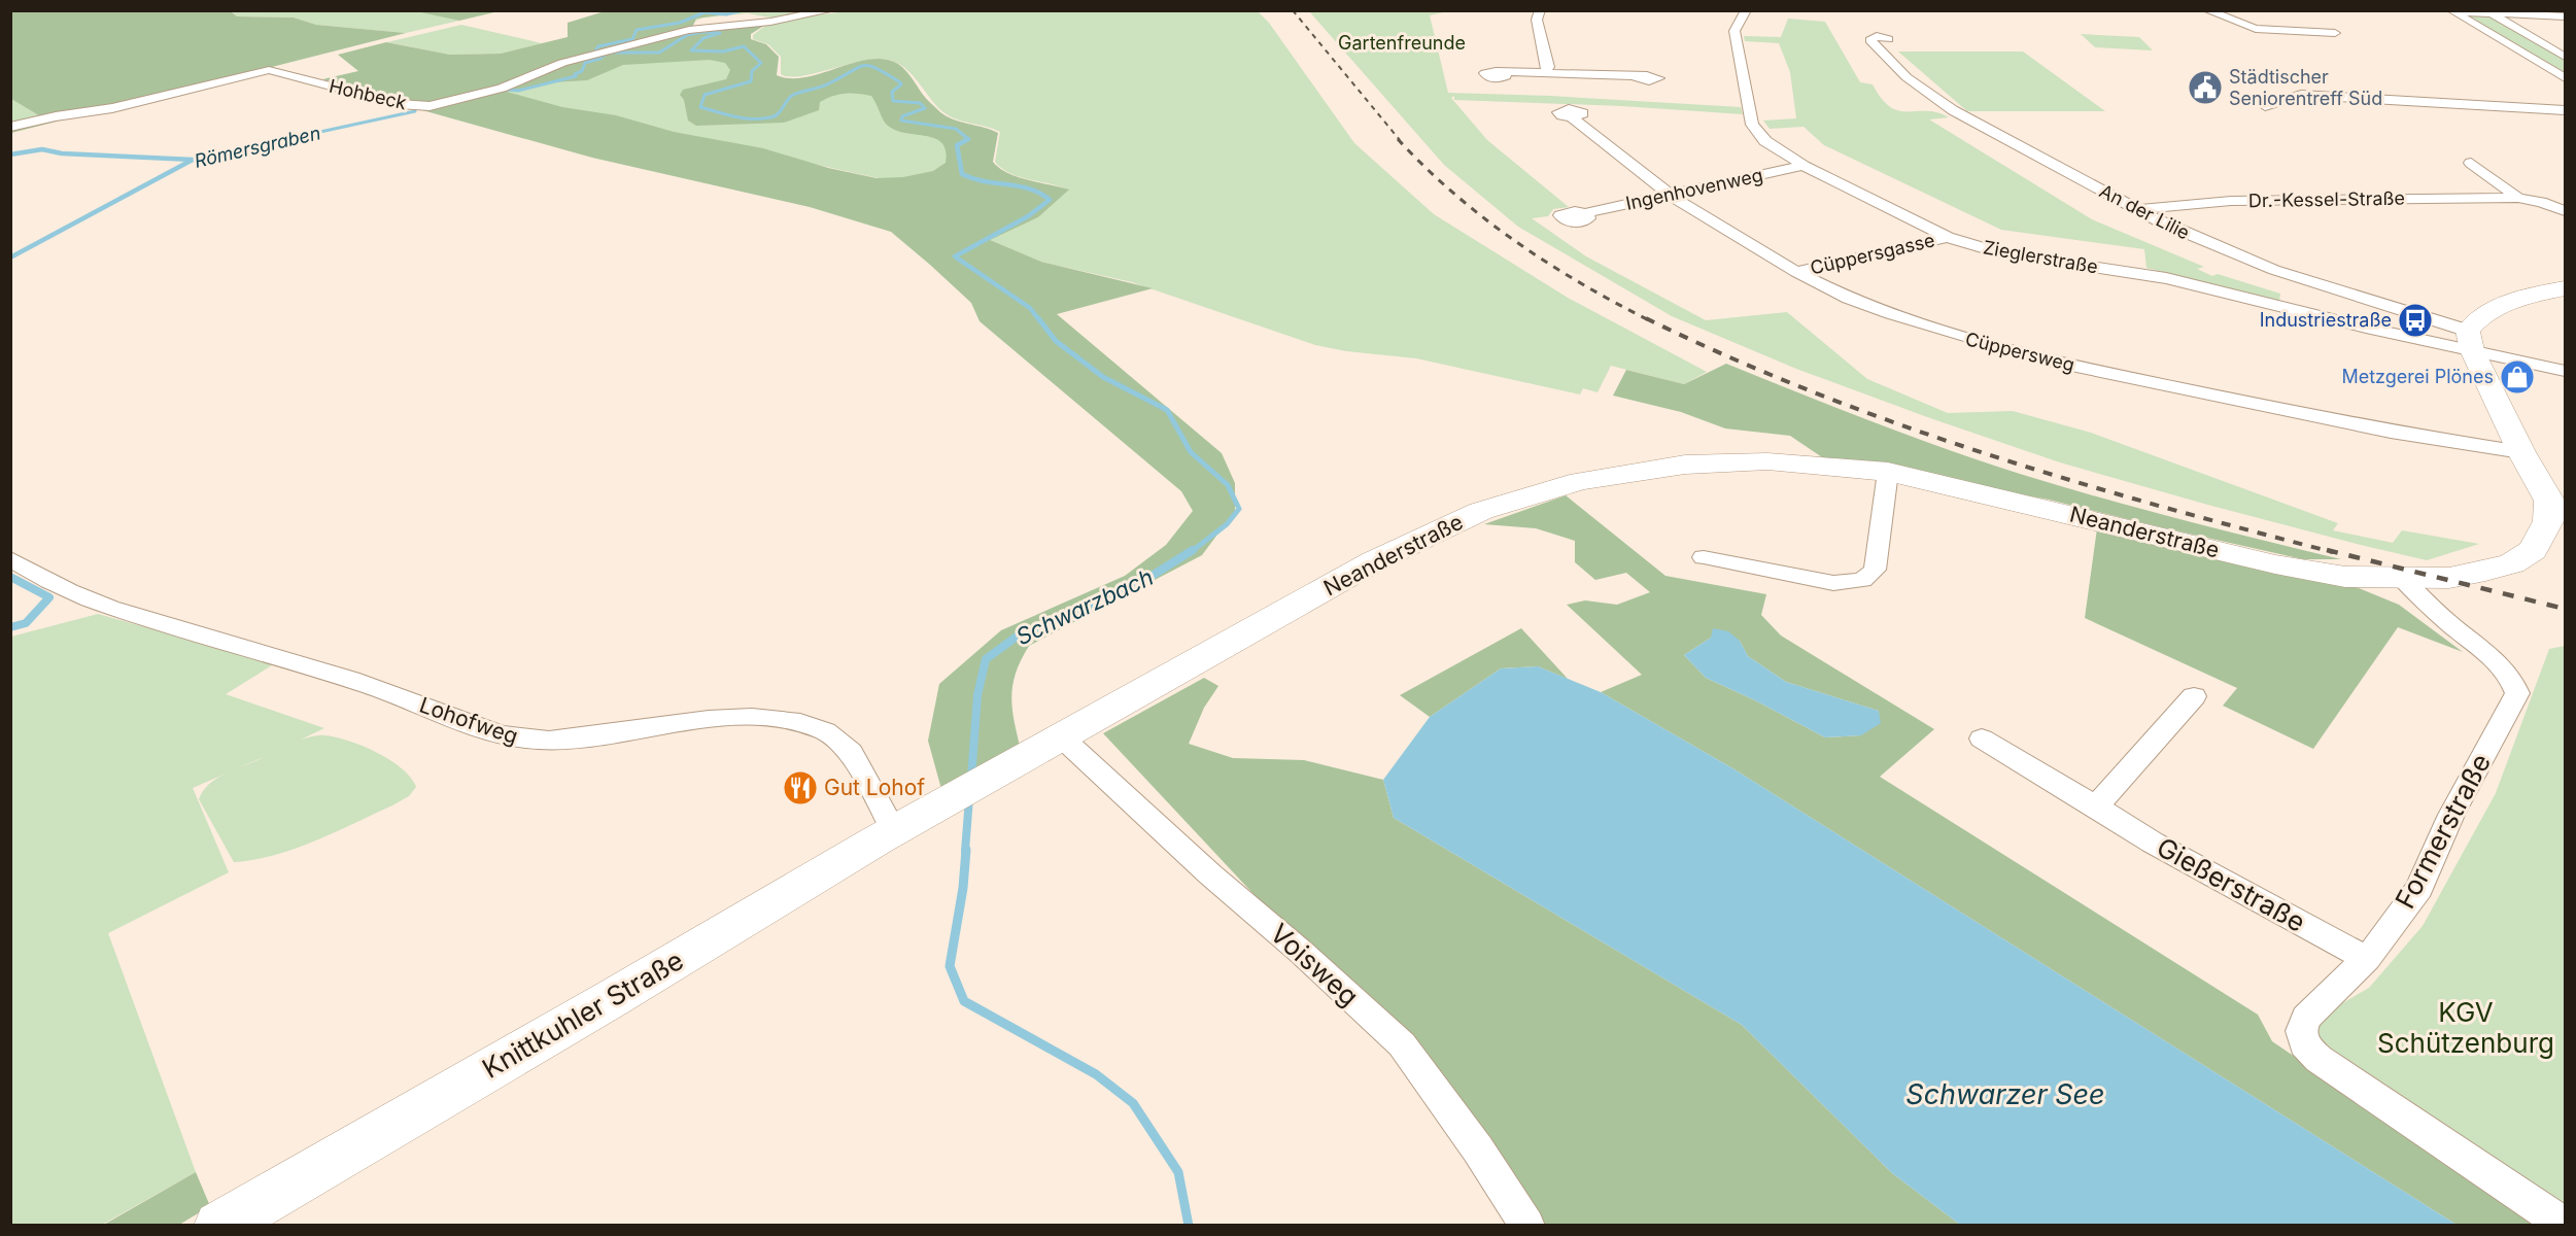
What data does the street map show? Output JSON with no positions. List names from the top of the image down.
{
  "streets": {
    "street": [
      "Hohbeck",
      "Ingenhovenweg",
      "Dr.-Kessel-Straße",
      "An der Lilie",
      "Cüppersgasse",
      "Zieglerstraße",
      "Cüppersweg",
      "Neanderstraße",
      "Lohofweg",
      "Formerstraße",
      "Gießerstraße",
      "Voisweg",
      "Knittkuhler Straße"
    ]
  },
  "crossings": [
    ["Ingenhovenweg", "Zieglerstraße"],
    ["Ingenhovenweg", "Cüppersweg"],
    ["Dr.-Kessel-Straße", "An der Lilie"],
    ["An der Lilie", "Zieglerstraße"],
    ["Cüppersgasse", "Zieglerstraße"],
    ["Cüppersgasse", "Cüppersweg"],
    ["Neanderstraße", "Formerstraße"],
    ["Neanderstraße", "Voisweg"],
    ["Neanderstraße", "Knittkuhler Straße"],
    ["Lohofweg", "Knittkuhler Straße"],
    ["Formerstraße", "Gießerstraße"]
  ],
  "water": ["Römersgraben", "Schwarzbach", "Schwarzer See"],
  "parks": ["Gartenfreunde", "KGV Schützenburg"],
  "places": {
    "public building": ["Städtischer Seniorentreff Süd"],
    "bus stop": ["Industriestraße"],
    "shop": ["Metzgerei Plönes"],
    "restaurant": ["Gut Lohof"]
  }
}
